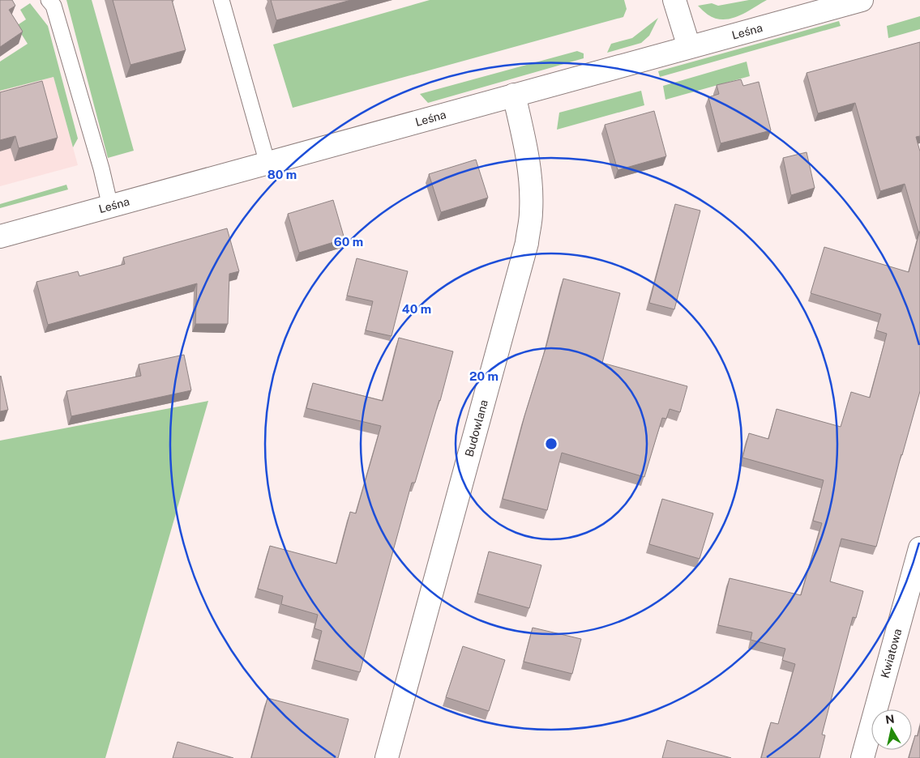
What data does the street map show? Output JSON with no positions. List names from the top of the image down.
{
  "streets": {
    "street": ["Leśna", "Budowlana", "Kwiatowa"]
  },
  "crossings": [
    ["Leśna", "Budowlana"]
  ],
  "north": "top",
  "rings": [
    "80 m",
    "60 m",
    "40 m",
    "20 m"
  ]
}
